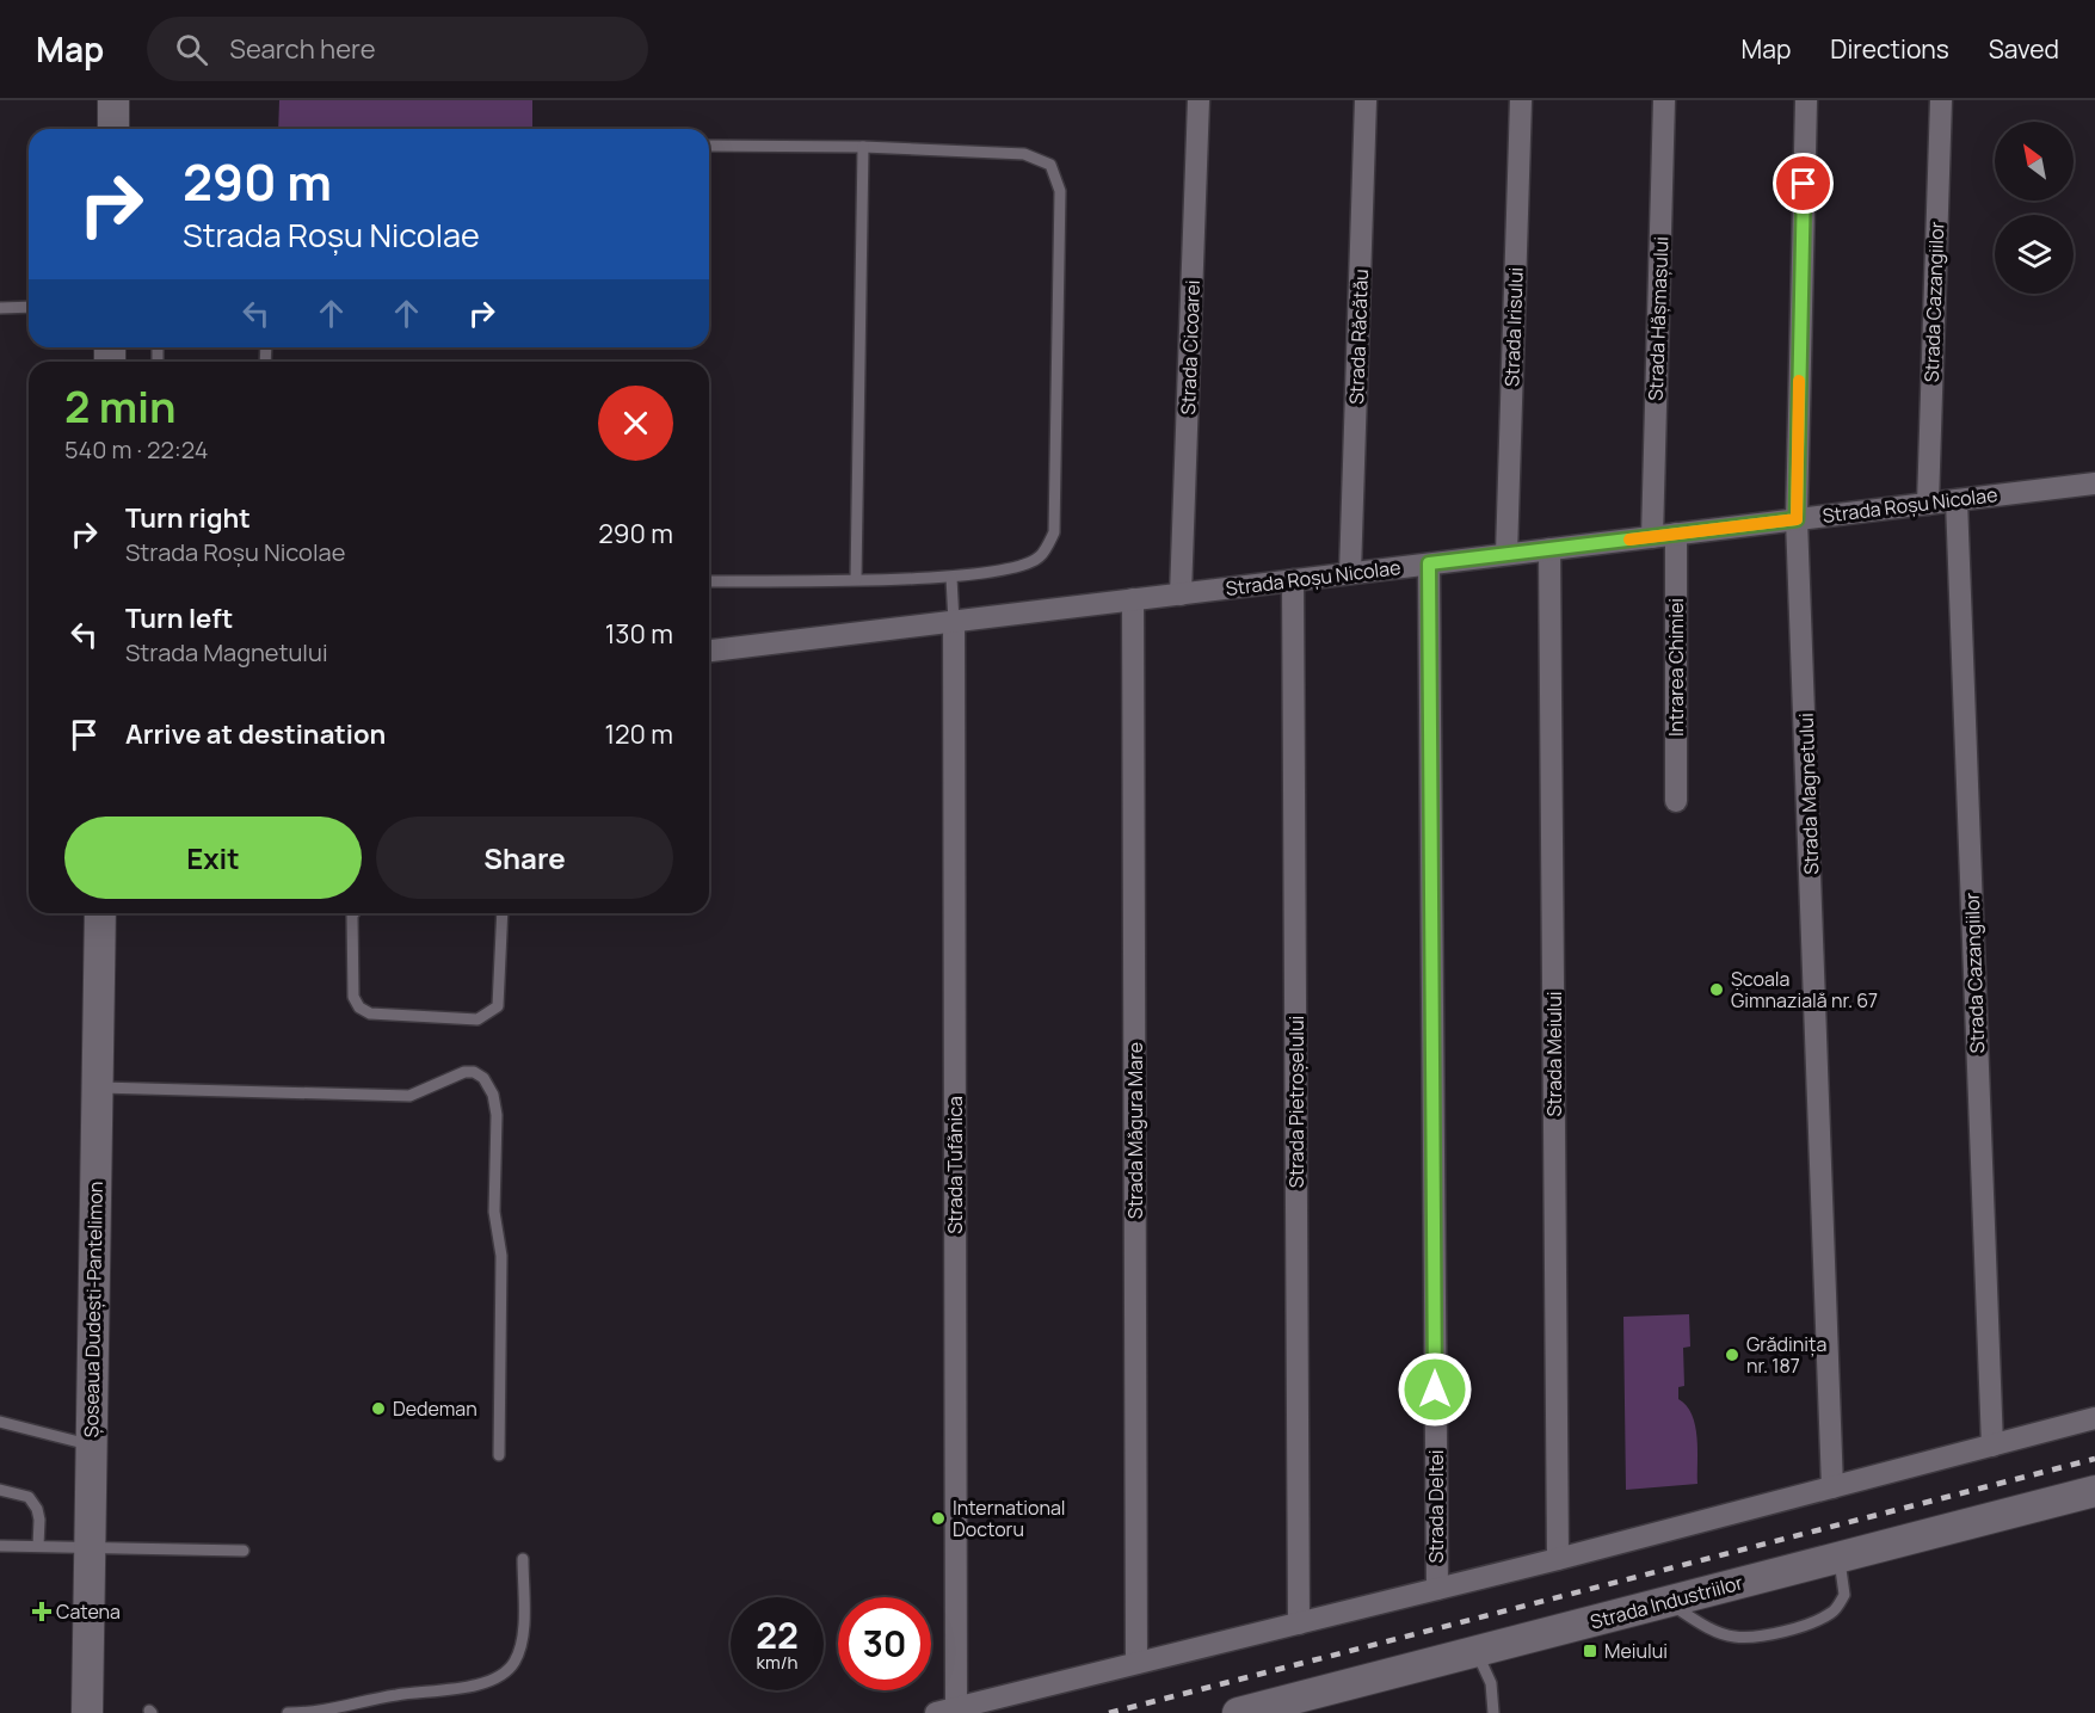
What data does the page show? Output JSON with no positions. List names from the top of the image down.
{
  "streets": {
    "main road": ["Șoseaua Dudești-Pantelimon", "Strada Industriilor"],
    "street": [
      "Strada Cazangiilor",
      "Strada Hășmașului",
      "Strada Irisului",
      "Strada Răcătău",
      "Strada Cicoarei",
      "Strada Roșu Nicolae",
      "Intrarea Chimiei",
      "Strada Magnetului",
      "Strada Meiului",
      "Strada Pietroșelului",
      "Strada Măgura Mare",
      "Strada Tufănica",
      "Strada Deltei"
    ]
  },
  "crossings": [
    ["Strada Cazangiilor", "Strada Roșu Nicolae"],
    ["Strada Hășmașului", "Strada Roșu Nicolae"],
    ["Strada Irisului", "Strada Roșu Nicolae"],
    ["Strada Răcătău", "Strada Roșu Nicolae"],
    ["Strada Cicoarei", "Strada Roșu Nicolae"],
    ["Strada Roșu Nicolae", "Intrarea Chimiei"],
    ["Strada Roșu Nicolae", "Strada Magnetului"],
    ["Strada Roșu Nicolae", "Strada Meiului"],
    ["Strada Roșu Nicolae", "Strada Pietroșelului"],
    ["Strada Roșu Nicolae", "Strada Măgura Mare"],
    ["Strada Roșu Nicolae", "Strada Tufănica"],
    ["Strada Roșu Nicolae", "Strada Deltei"]
  ],
  "places": {
    "other": [
      "Școala Gimnazială nr. 67",
      "Grădinița nr. 187",
      "Dedeman",
      "International Doctoru"
    ],
    "health": ["Catena"],
    "transit": ["Meiului"]
  },
  "north": "top left",
  "page": {
    "header": "Map",
    "search": "Search here",
    "nav": ["Map", "Directions", "Saved"],
    "turn": ["290 m", "Strada Roșu Nicolae"],
    "heading": ["2 min", "540 m · 22:24"],
    "list": [
      {
        "name": "Turn right",
        "note": "Strada Roșu Nicolae",
        "value": "290 m"
      },
      {
        "name": "Turn left",
        "note": "Strada Magnetului",
        "value": "130 m"
      },
      {
        "name": "Arrive at destination",
        "value": "120 m"
      }
    ],
    "buttons": ["Exit", "Share"],
    "speed": "22 km/h",
    "limit": "30"
  }
}
